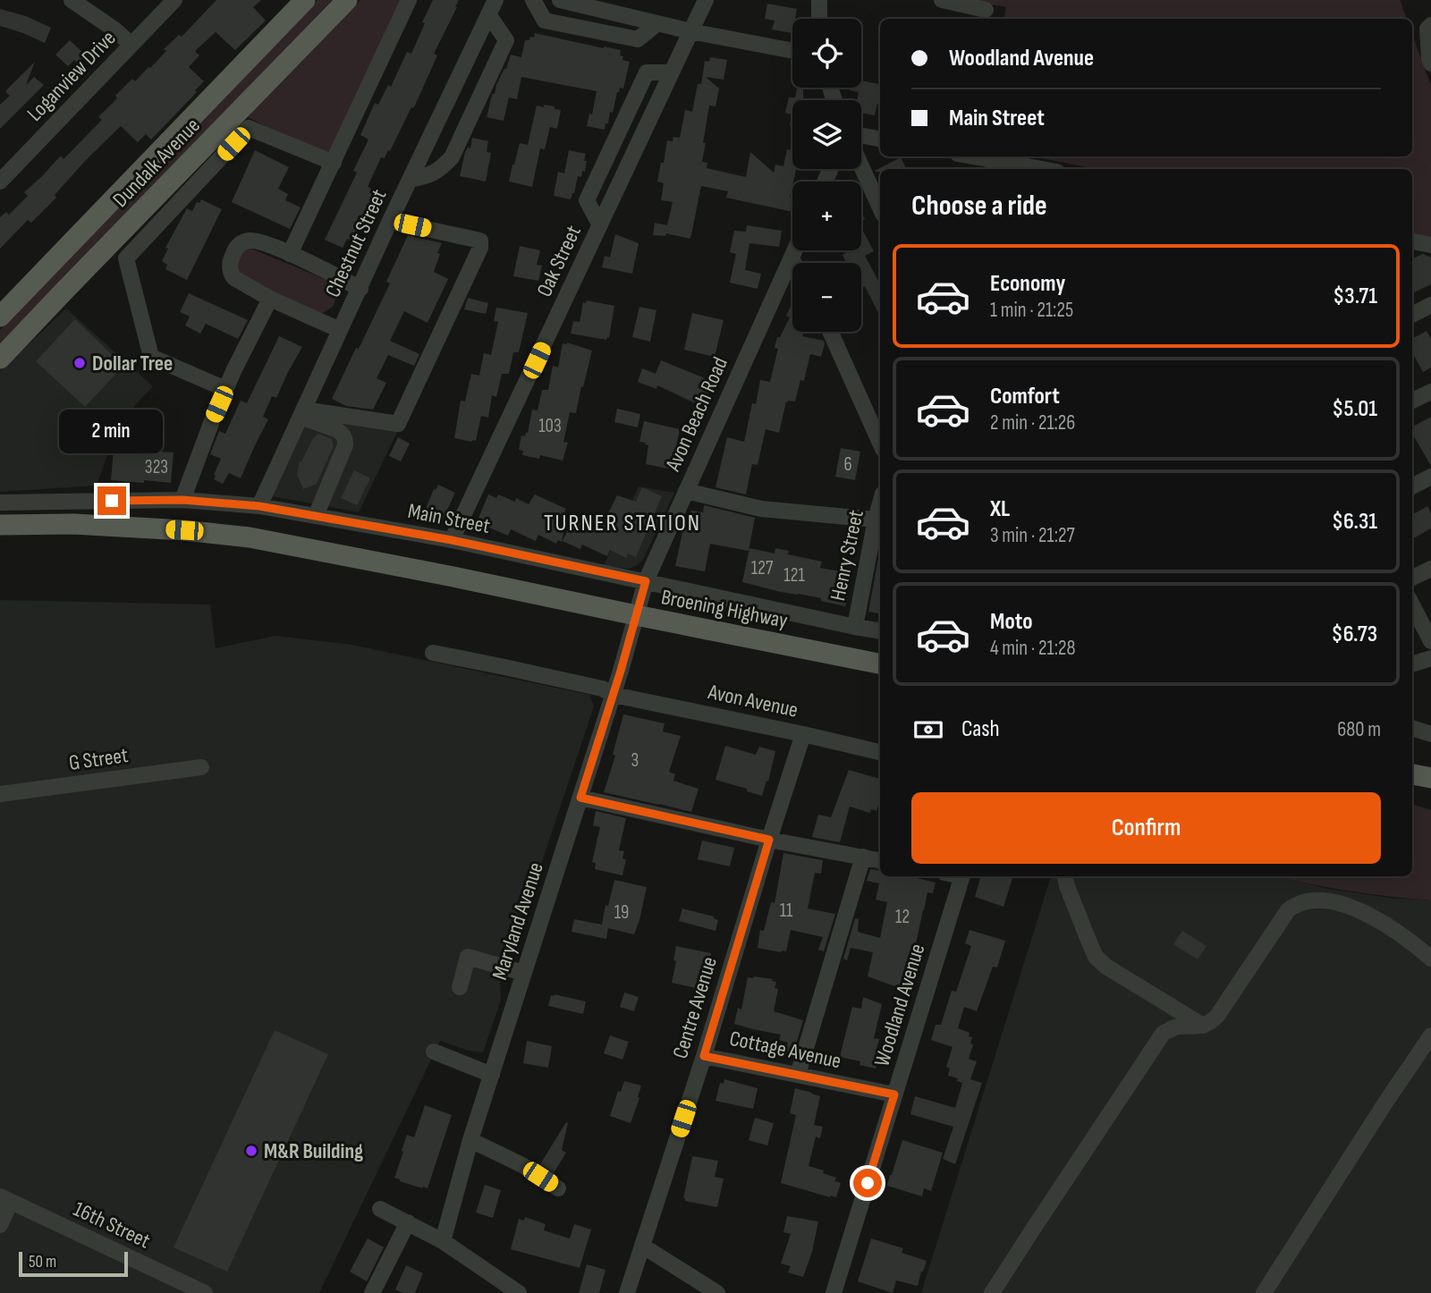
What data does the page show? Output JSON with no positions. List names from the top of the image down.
{
  "streets": {
    "main road": ["Dundalk Avenue", "Broening Highway"],
    "street": [
      "Loganview Drive",
      "Chestnut Street",
      "Oak Street",
      "Avon Beach Road",
      "Main Street",
      "Henry Street",
      "Avon Avenue",
      "G Street",
      "Maryland Avenue",
      "Woodland Avenue",
      "Centre Avenue",
      "Cottage Avenue",
      "16th Street"
    ]
  },
  "crossings": [
    ["Chestnut Street", "Main Street"],
    ["Oak Street", "Main Street"],
    ["Avon Beach Road", "Main Street"],
    ["Avon Beach Road", "Broening Highway"],
    ["Avon Beach Road", "Maryland Avenue"],
    ["Main Street", "Henry Street"],
    ["Broening Highway", "Maryland Avenue"],
    ["Avon Avenue", "Maryland Avenue"],
    ["Avon Avenue", "Centre Avenue"],
    ["Woodland Avenue", "Cottage Avenue"],
    ["Centre Avenue", "Cottage Avenue"]
  ],
  "districts": ["TURNER STATION"],
  "places": ["Dollar Tree", "M&R Building"],
  "house_numbers": [
    "103",
    "6",
    "323",
    "127",
    "121",
    "3",
    "11",
    "19",
    "12"
  ],
  "scale_bar": "50 m",
  "page": {
    "map_buttons": ["+", "−"],
    "banner": ["Woodland Avenue", "Main Street"],
    "heading": "Choose a ride",
    "list": [
      {
        "name": "Economy",
        "note": "1 min · 21:25",
        "value": "$3.71"
      },
      {
        "name": "Comfort",
        "note": "2 min · 21:26",
        "value": "$5.01"
      },
      {
        "name": "XL",
        "note": "3 min · 21:27",
        "value": "$6.31"
      },
      {
        "name": "Moto",
        "note": "4 min · 21:28",
        "value": "$6.73"
      }
    ],
    "bubble": "2 min",
    "pay": ["Cash", "680 m"],
    "buttons": "Confirm",
    "scale": "50 m"
  }
}
